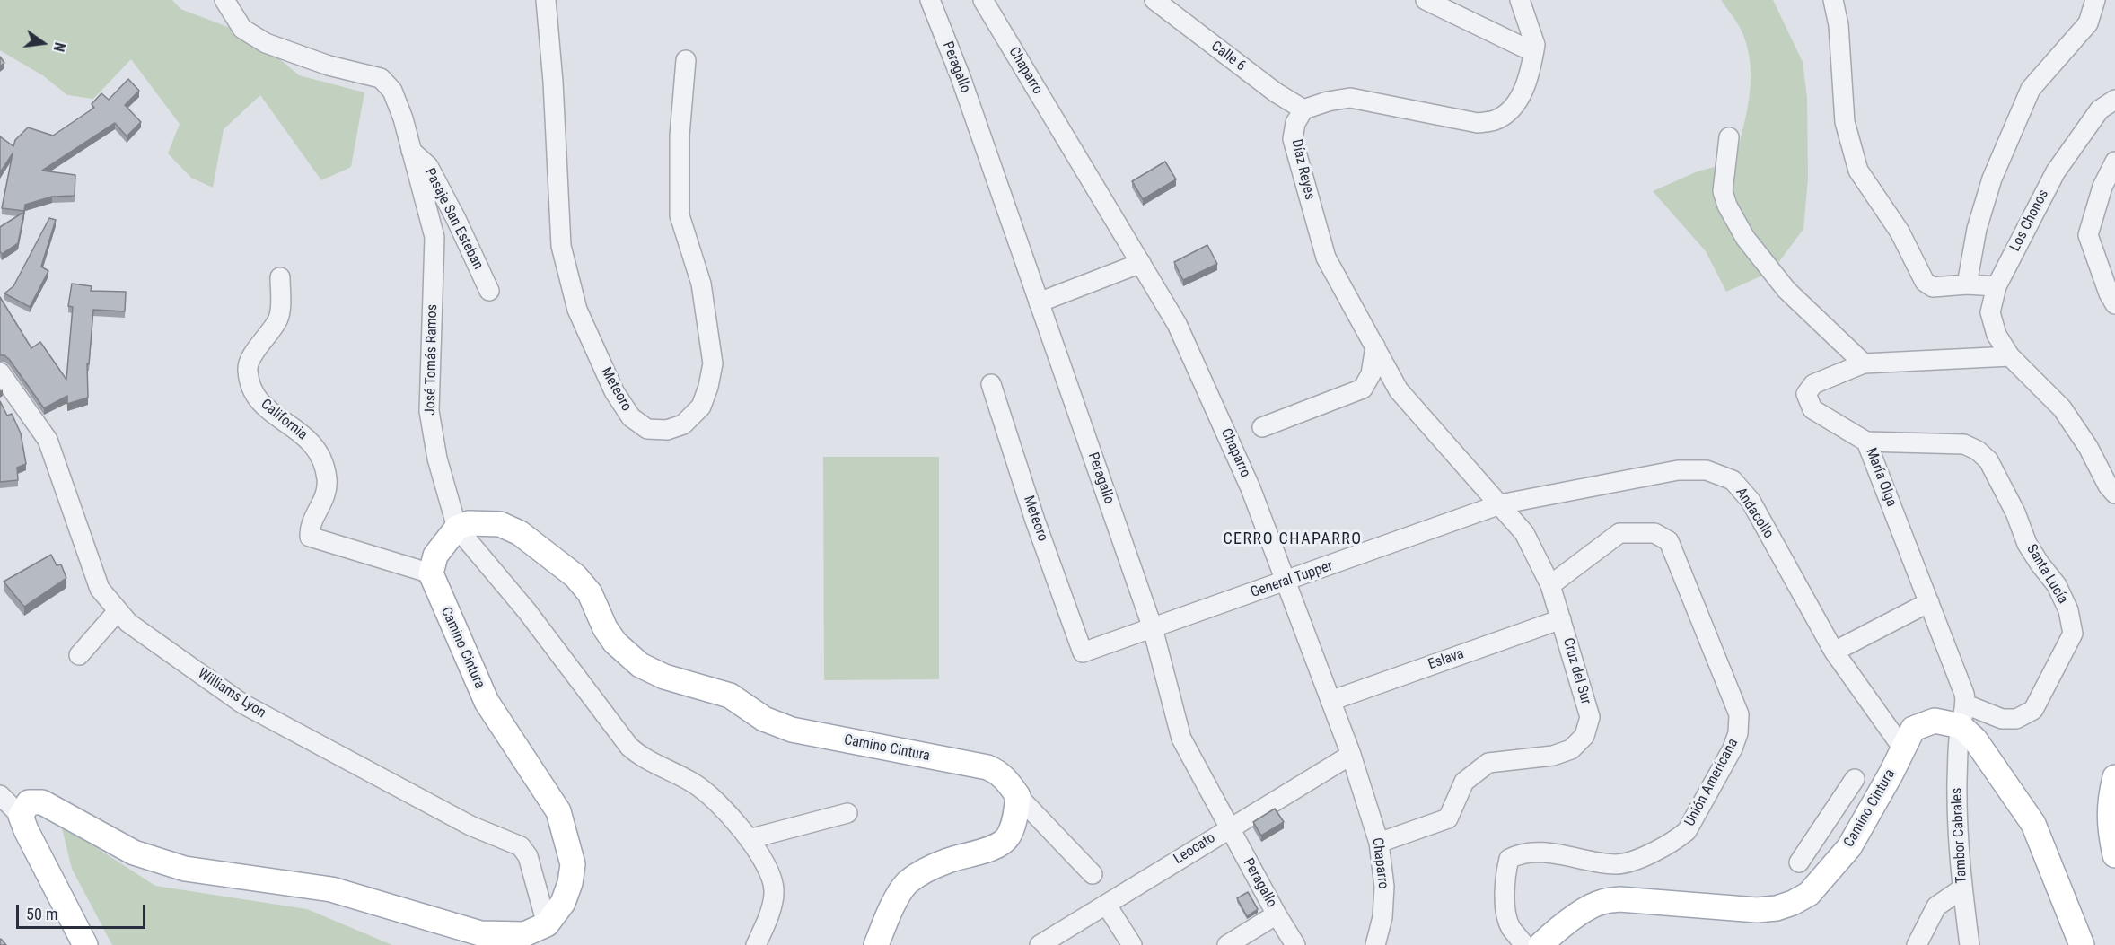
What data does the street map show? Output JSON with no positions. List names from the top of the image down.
{
  "streets": {
    "main road": ["Camino Cintura"],
    "street": [
      "Calle 6",
      "Peragallo",
      "Chaparro",
      "Díaz Reyes",
      "Pasaje San Esteban",
      "Los Chonos",
      "José Tomás Ramos",
      "Meteoro",
      "California",
      "María Olga",
      "Andacollo",
      "Santa Lucía",
      "General Tupper",
      "Eslava",
      "Cruz del Sur",
      "Williams Lyon",
      "Unión Americana",
      "Tambor Cabrales",
      "Leocato"
    ]
  },
  "crossings": [
    ["Calle 6", "Díaz Reyes"],
    ["Peragallo", "General Tupper"],
    ["Peragallo", "Leocato"],
    ["Chaparro", "General Tupper"],
    ["Chaparro", "Eslava"],
    ["Chaparro", "Cruz del Sur"],
    ["Chaparro", "Leocato"],
    ["Díaz Reyes", "Andacollo"],
    ["Díaz Reyes", "General Tupper"],
    ["Díaz Reyes", "Cruz del Sur"],
    ["Pasaje San Esteban", "José Tomás Ramos"],
    ["Los Chonos", "María Olga"],
    ["José Tomás Ramos", "Camino Cintura"],
    ["Meteoro", "General Tupper"],
    ["California", "Camino Cintura"],
    ["María Olga", "Santa Lucía"],
    ["María Olga", "Camino Cintura"],
    ["María Olga", "Tambor Cabrales"],
    ["Andacollo", "General Tupper"],
    ["Andacollo", "Camino Cintura"],
    ["Andacollo", "Cruz del Sur"],
    ["Santa Lucía", "Camino Cintura"],
    ["Santa Lucía", "Tambor Cabrales"],
    ["General Tupper", "Cruz del Sur"],
    ["Camino Cintura", "Williams Lyon"],
    ["Camino Cintura", "Tambor Cabrales"],
    ["Eslava", "Cruz del Sur"],
    ["Cruz del Sur", "Unión Americana"]
  ],
  "districts": ["CERRO CHAPARRO"],
  "scale_bar": "50 m",
  "north": "right"
}
